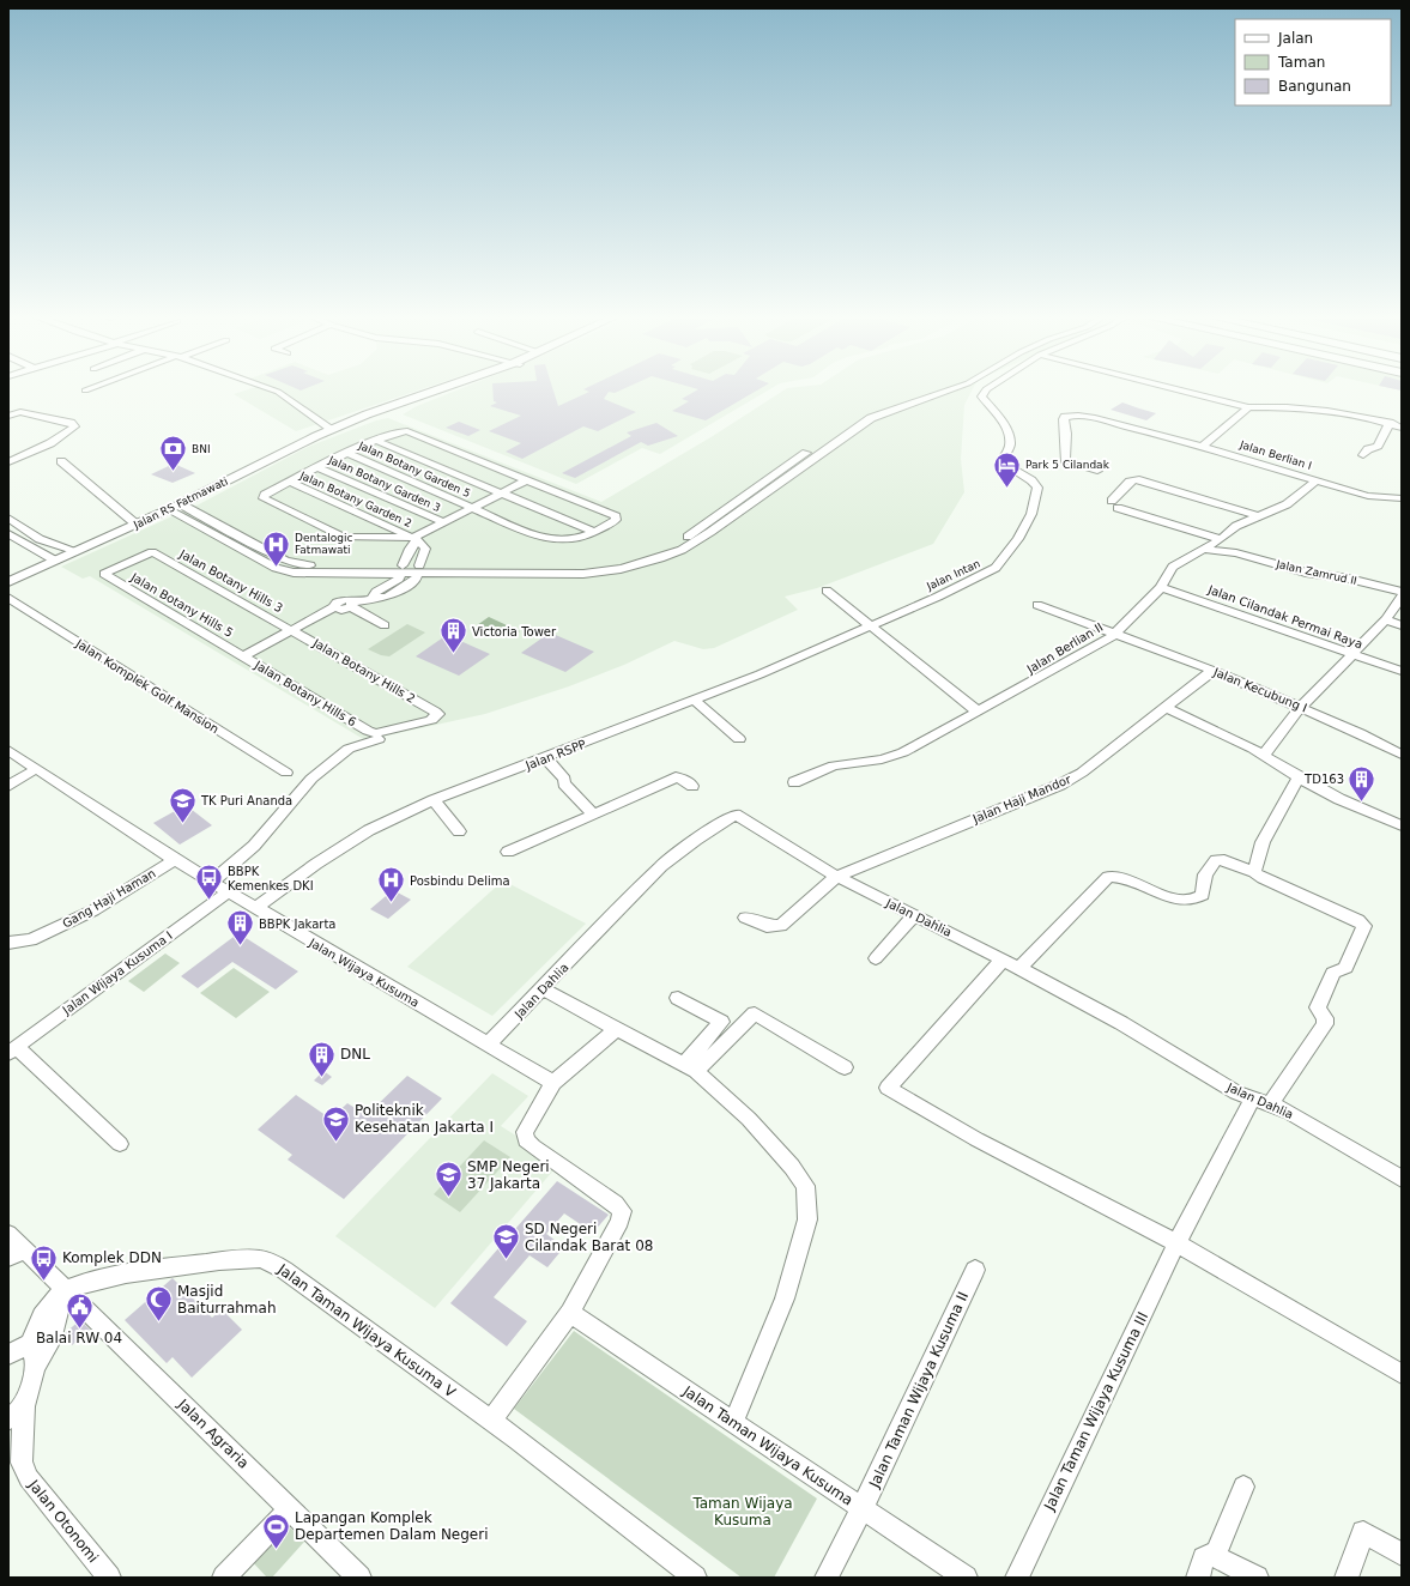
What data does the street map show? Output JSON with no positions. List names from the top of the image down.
{
  "streets": {
    "main road": ["Jalan RS Fatmawati"],
    "street": [
      "Jalan Berlian I",
      "Jalan Botany Garden 5",
      "Jalan Botany Garden 3",
      "Jalan Botany Garden 2",
      "Jalan Zamrud II",
      "Jalan Intan",
      "Jalan Botany Hills 3",
      "Jalan Botany Hills 5",
      "Jalan Cilandak Permai Raya",
      "Jalan Berlian II",
      "Jalan Botany Hills 2",
      "Jalan Komplek Golf Mansion",
      "Jalan Kecubung I",
      "Jalan Botany Hills 6",
      "Jalan RSPP",
      "Jalan Haji Mandor",
      "Gang Haji Haman",
      "Jalan Dahlia",
      "Jalan Wijaya Kusuma I",
      "Jalan Wijaya Kusuma",
      "Jalan Taman Wijaya Kusuma V",
      "Jalan Taman Wijaya Kusuma II",
      "Jalan Taman Wijaya Kusuma III",
      "Jalan Agraria",
      "Jalan Taman Wijaya Kusuma",
      "Jalan Otonomi"
    ]
  },
  "crossings": [
    ["Jalan Berlian I", "Jalan Berlian II"],
    ["Jalan Zamrud II", "Jalan Berlian II"],
    ["Jalan Intan", "Jalan RSPP"],
    ["Jalan Botany Hills 3", "Jalan Botany Hills 5"],
    ["Jalan Botany Hills 3", "Jalan Botany Hills 2"],
    ["Jalan Botany Hills 5", "Jalan Botany Hills 6"],
    ["Jalan Cilandak Permai Raya", "Jalan Berlian II"],
    ["Jalan Berlian II", "Jalan Kecubung I"],
    ["Jalan Botany Hills 2", "Jalan Botany Hills 6"],
    ["Jalan Kecubung I", "Jalan Haji Mandor"],
    ["Jalan RSPP", "Jalan Wijaya Kusuma"],
    ["Jalan Haji Mandor", "Jalan Dahlia"],
    ["Gang Haji Haman", "Jalan Wijaya Kusuma"],
    ["Jalan Dahlia", "Jalan Wijaya Kusuma"],
    ["Jalan Dahlia", "Jalan Taman Wijaya Kusuma III"],
    ["Jalan Wijaya Kusuma I", "Jalan Wijaya Kusuma"],
    ["Jalan Taman Wijaya Kusuma V", "Jalan Agraria"],
    ["Jalan Taman Wijaya Kusuma II", "Jalan Taman Wijaya Kusuma"]
  ],
  "parks": ["Taman Wijaya Kusuma"],
  "places": {
    "bank": ["BNI"],
    "hotel": ["Park 5 Cilandak"],
    "hospital": ["Dentalogic Fatmawati", "Posbindu Delima"],
    "building": [
      "Victoria Tower",
      "TD163",
      "BBPK Jakarta",
      "DNL"
    ],
    "school or university": [
      "TK Puri Ananda",
      "Politeknik Kesehatan Jakarta I",
      "SMP Negeri 37 Jakarta",
      "SD Negeri Cilandak Barat 08"
    ],
    "bus stop": ["BBPK Kemenkes DKI", "Komplek DDN"],
    "mosque": ["Masjid Baiturrahmah"],
    "public building": ["Balai RW 04"],
    "sports": ["Lapangan Komplek Departemen Dalam Negeri"]
  },
  "legend": ["Jalan", "Taman", "Bangunan"]
}
